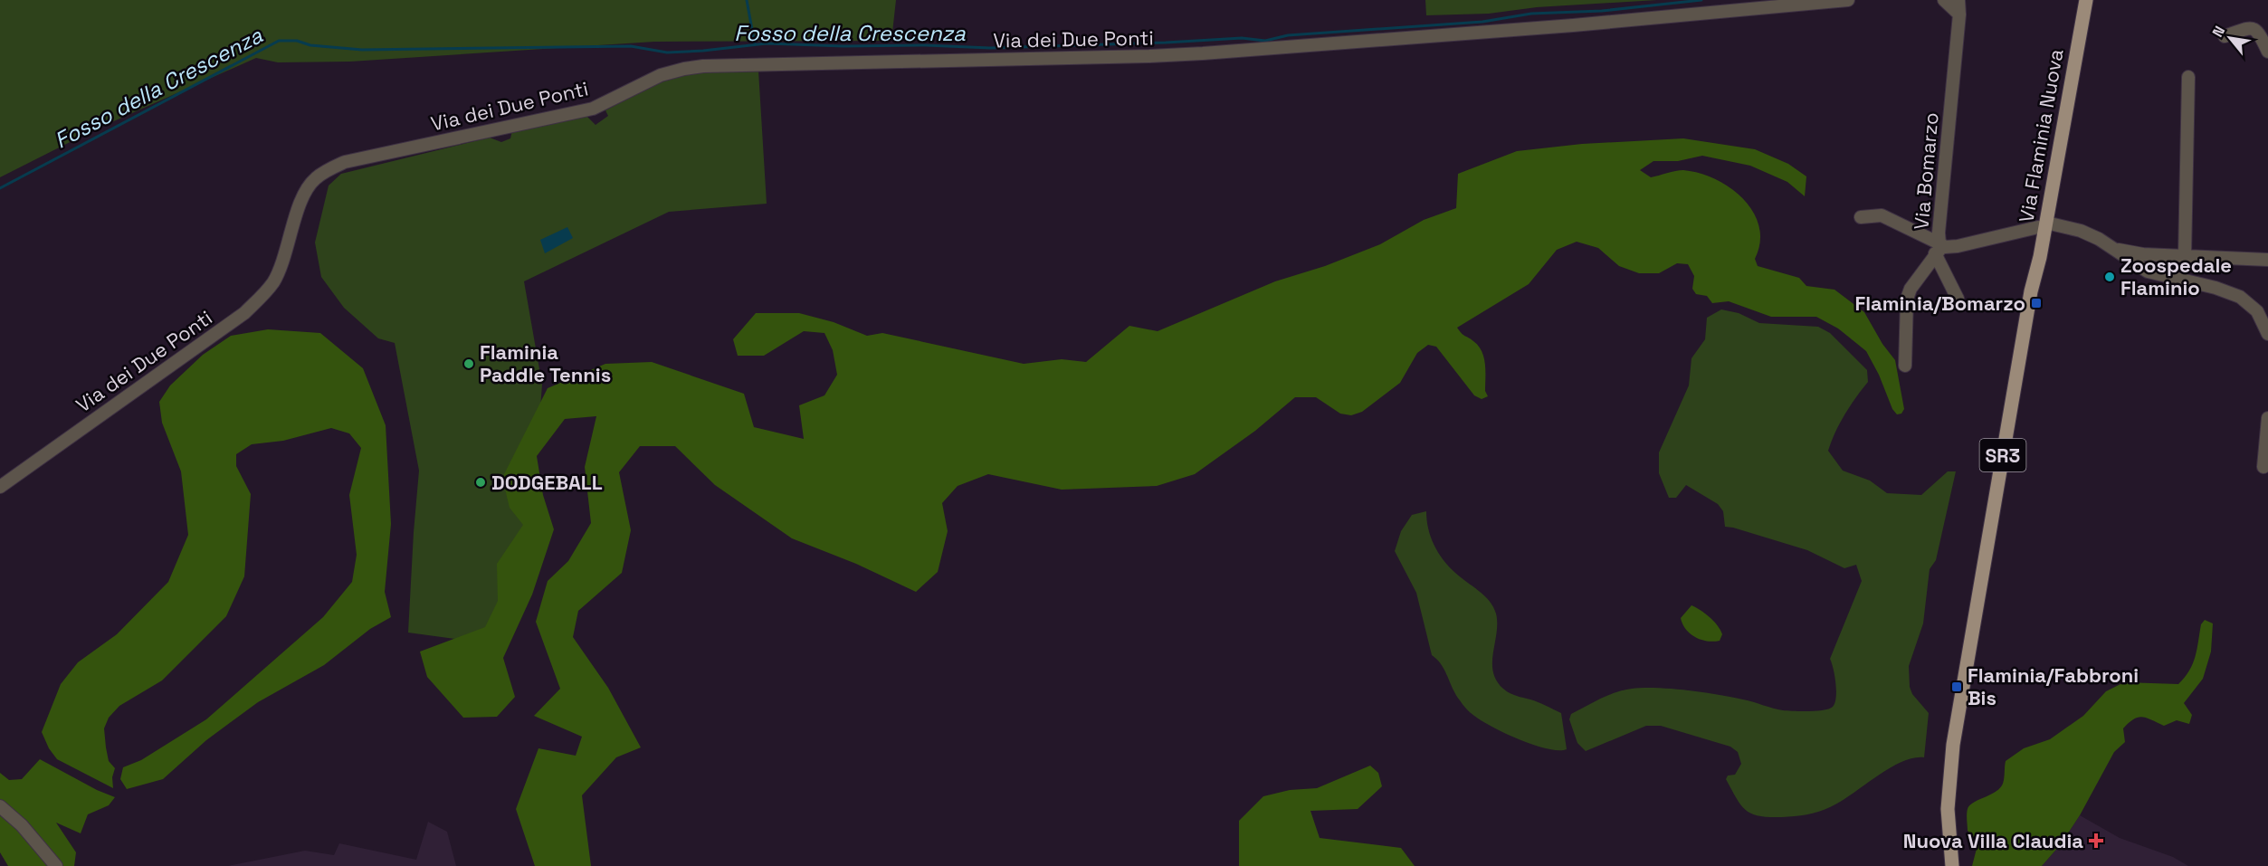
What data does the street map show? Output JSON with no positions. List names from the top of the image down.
{
  "streets": {
    "main road": ["Via Flaminia Nuova", "SR3"],
    "street": ["Via dei Due Ponti", "Via Bomarzo"]
  },
  "crossings": [
    ["Via Flaminia Nuova", "Via Bomarzo"]
  ],
  "water": ["Fosso della Crescenza"],
  "places": {
    "other": ["Zoospedale Flaminio", "Flaminia Paddle Tennis", "DODGEBALL"],
    "transit": ["Flaminia/Bomarzo", "Flaminia/Fabbroni Bis"],
    "health": ["Nuova Villa Claudia"]
  },
  "north": "top left"
}
